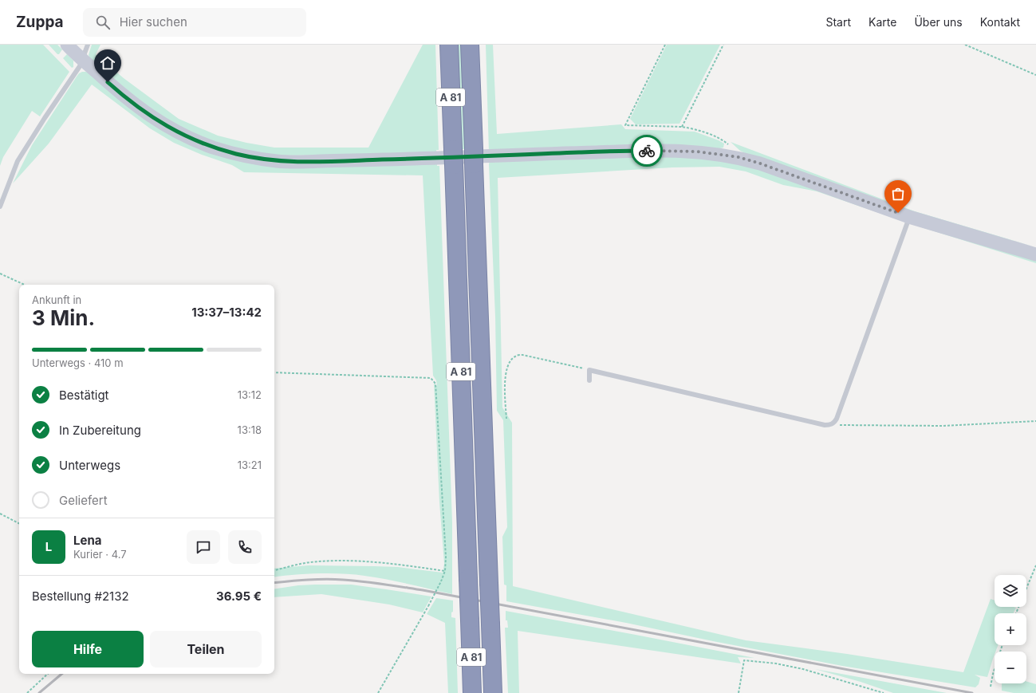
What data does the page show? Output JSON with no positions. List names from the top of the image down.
{
  "streets": {
    "highway": ["A 81"]
  },
  "page": {
    "header": "Zuppa",
    "search": "Hier suchen",
    "nav": [
      "Start",
      "Karte",
      "Über uns",
      "Kontakt"
    ],
    "heading": ["3 Min.", "Ankunft in", "13:37–13:42"],
    "panel": [
      "Lena",
      "Kurier · 4.7",
      "Bestellung #2132",
      "36.95 €"
    ],
    "bar": "Unterwegs · 410 m",
    "list": [
      ["Bestätigt", "13:12"],
      ["In Zubereitung", "13:18"],
      ["Unterwegs", "13:21"],
      "Geliefert"
    ],
    "round": "L",
    "map_buttons": ["+", "−"],
    "buttons": ["Hilfe", "Teilen"]
  }
}
